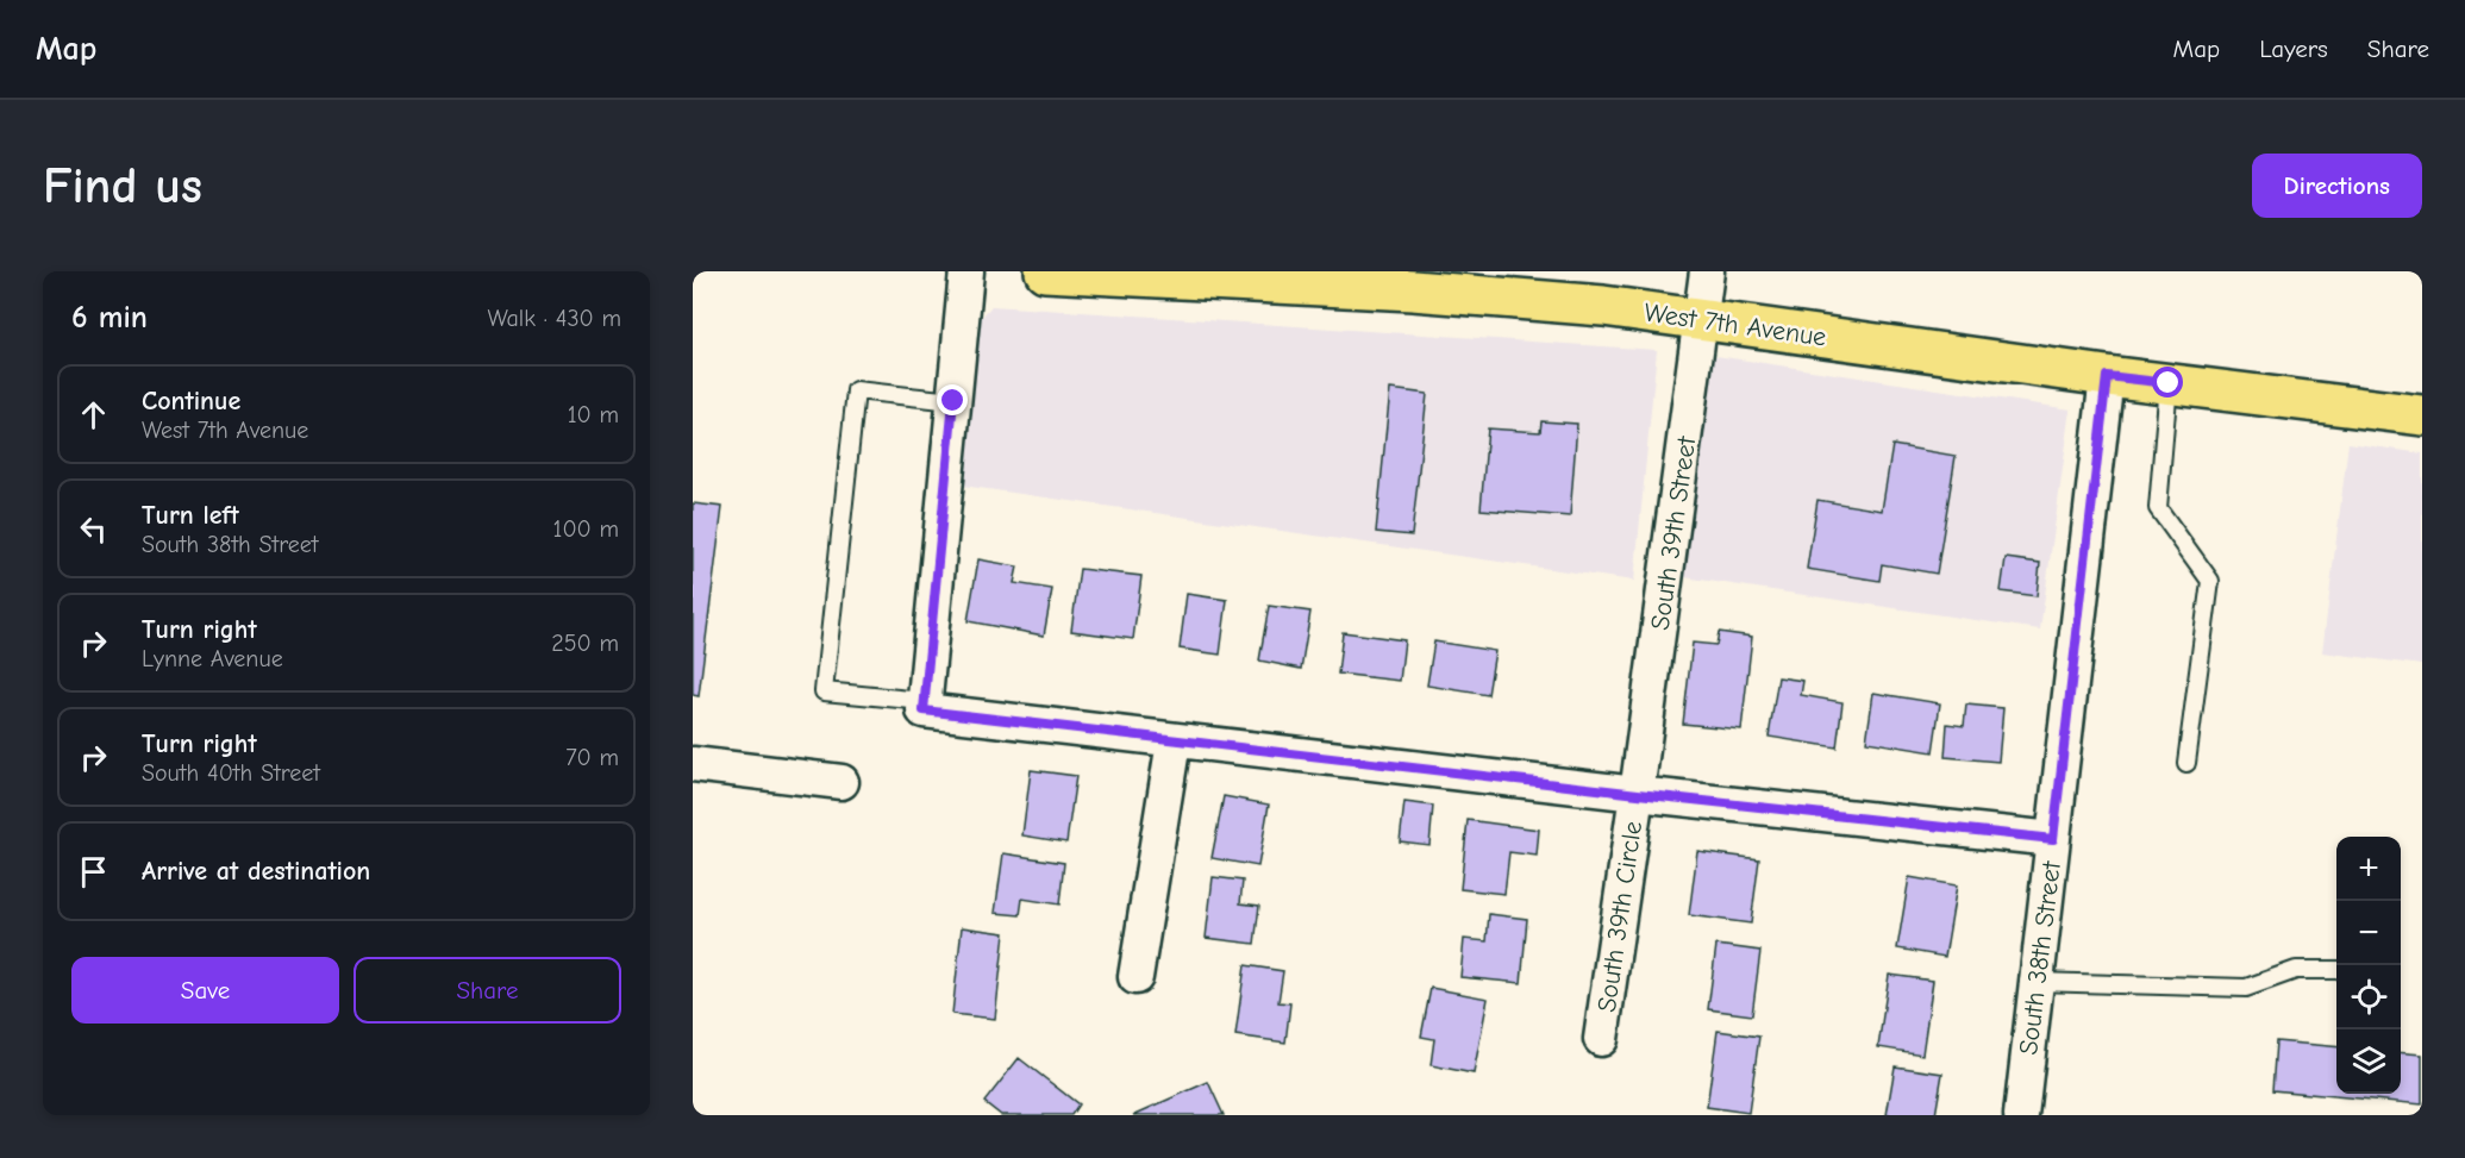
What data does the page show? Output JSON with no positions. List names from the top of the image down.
{
  "streets": {
    "main road": ["West 7th Avenue"],
    "street": ["South 39th Street", "South 39th Circle", "South 38th Street"]
  },
  "crossings": [
    ["West 7th Avenue", "South 39th Street"],
    ["West 7th Avenue", "South 38th Street"],
    ["South 39th Street", "South 39th Circle"]
  ],
  "page": {
    "header": "Map",
    "nav": ["Map", "Layers", "Share"],
    "buttons": [
      "Directions",
      ["Save", "Share"]
    ],
    "title": "Find us",
    "heading": ["6 min", "Walk · 430 m"],
    "list": [
      ["Continue", "West 7th Avenue", "10 m"],
      ["Turn left", "South 38th Street", "100 m"],
      ["Turn right", "Lynne Avenue", "250 m"],
      ["Turn right", "South 40th Street", "70 m"],
      "Arrive at destination"
    ],
    "map_buttons": ["+", "−"]
  }
}
